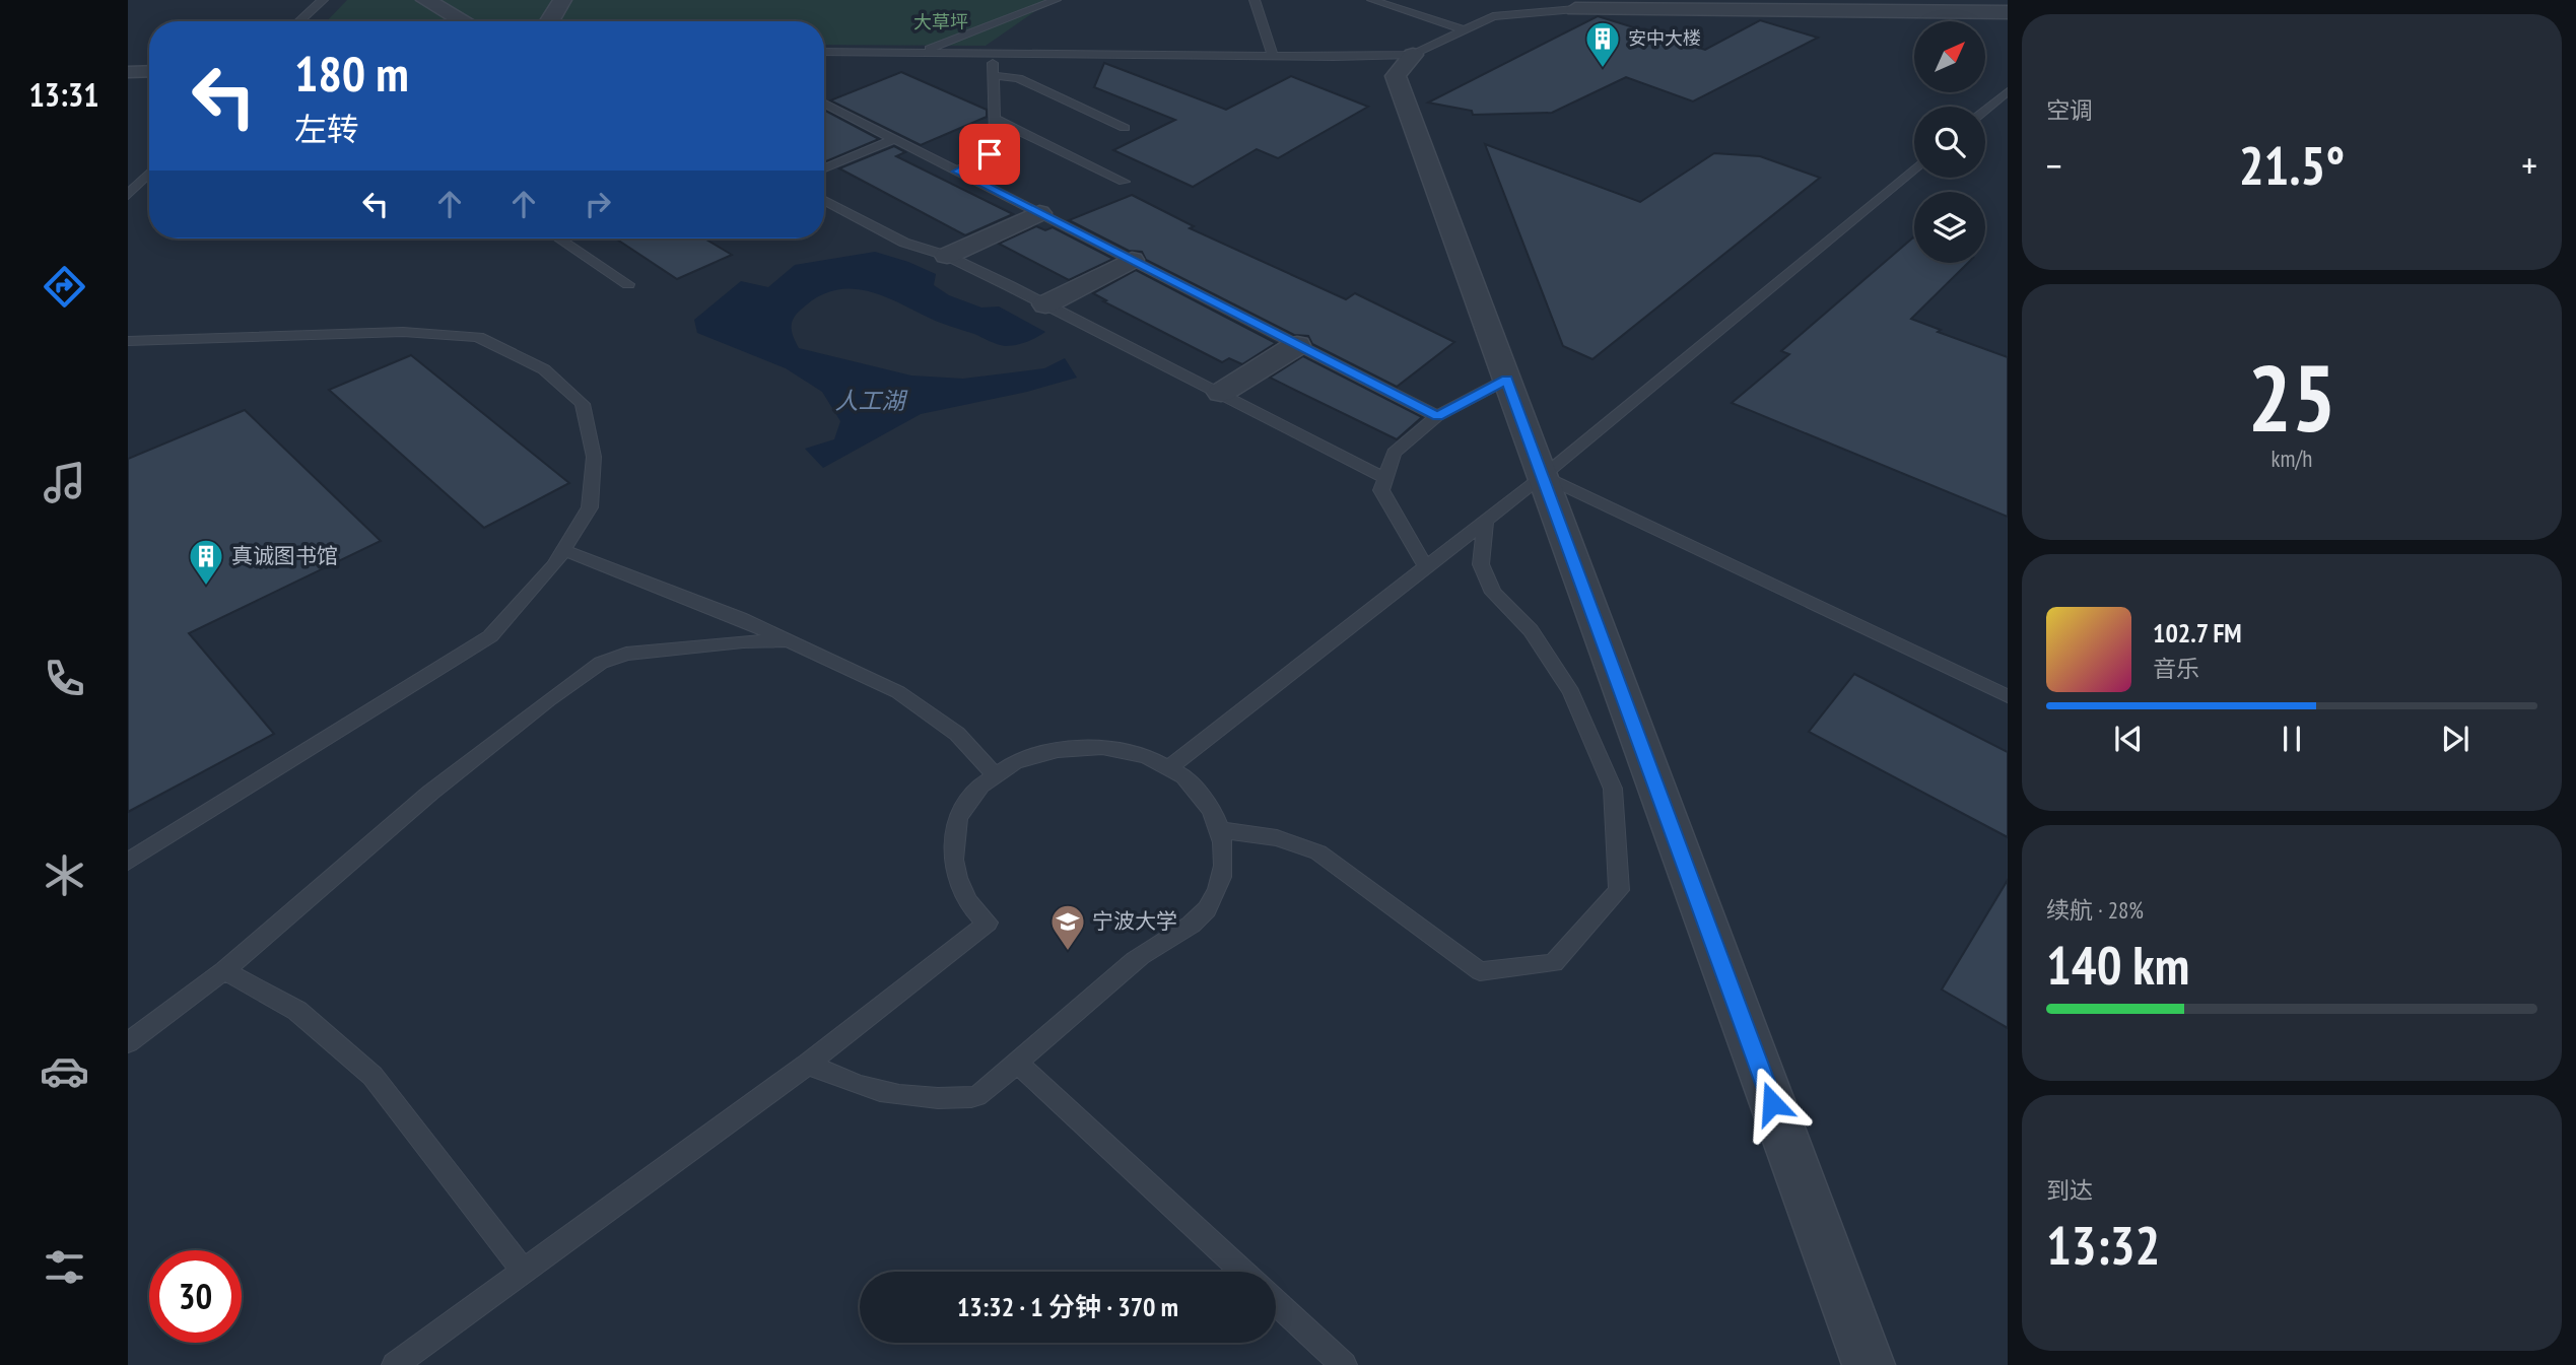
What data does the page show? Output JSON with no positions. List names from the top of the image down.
{
  "water": ["人工湖"],
  "parks": ["大草坪"],
  "places": {
    "building": ["安中大楼", "真诚图书馆"],
    "school or university": ["宁波大学"]
  },
  "north": "top right",
  "page": {
    "tabs": "13:31",
    "tile": [
      "空调",
      ["25", "km/h"],
      ["续航 · 28%", "140 km"],
      ["到达", "13:32"]
    ],
    "turn": ["180 m", "左转"],
    "heat": ["−", "21.5°", "+"],
    "song": ["102.7 FM", "音乐"],
    "limit": "30",
    "trip": "13:32 · 1 分钟 · 370 m"
  }
}
